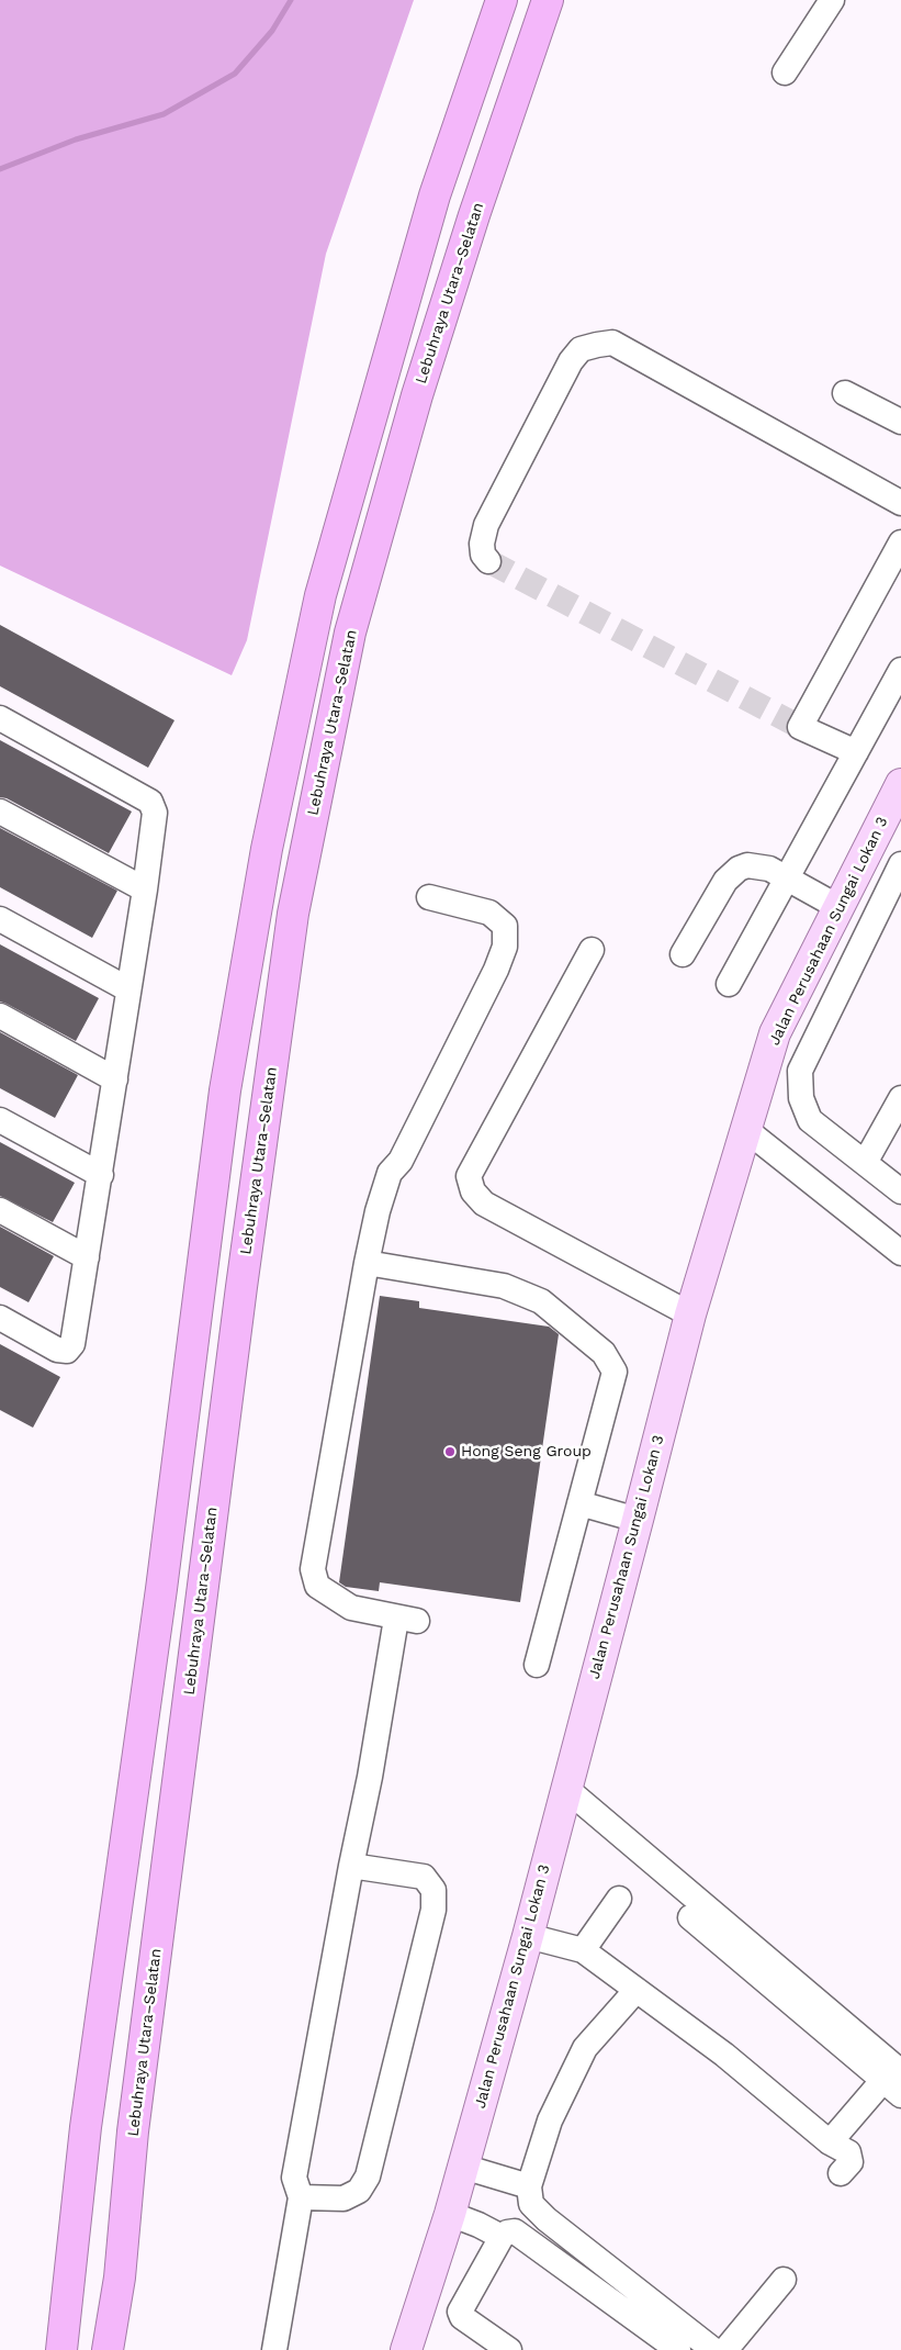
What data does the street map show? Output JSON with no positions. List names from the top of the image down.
{
  "streets": {
    "highway": ["Lebuhraya Utara–Selatan"],
    "main road": ["Jalan Perusahaan Sungai Lokan 3"]
  },
  "places": ["Hong Seng Group"]
}
